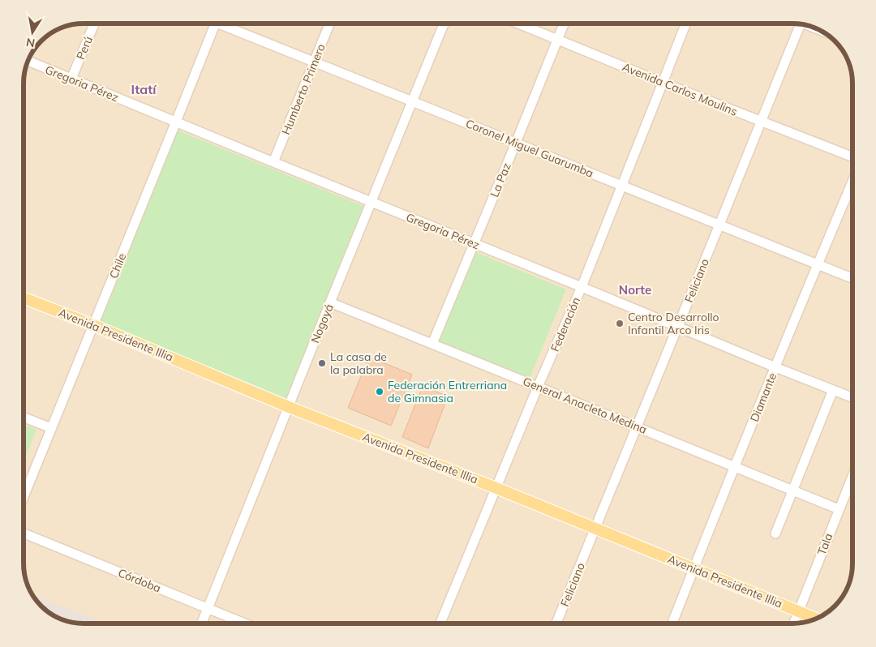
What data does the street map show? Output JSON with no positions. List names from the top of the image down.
{
  "streets": {
    "main road": ["Avenida Presidente Illia"],
    "street": [
      "Perú",
      "Gregoria Pérez",
      "Humberto Primero",
      "Avenida Carlos Moulins",
      "Coronel Miguel Guarumba",
      "La Paz",
      "Chile",
      "Feliciano",
      "Nogoyá",
      "Federación",
      "Diamante",
      "General Anacleto Medina",
      "Tala",
      "Córdoba"
    ]
  },
  "crossings": [
    ["Perú", "Gregoria Pérez"],
    ["Gregoria Pérez", "Humberto Primero"],
    ["Gregoria Pérez", "La Paz"],
    ["Gregoria Pérez", "Chile"],
    ["Gregoria Pérez", "Feliciano"],
    ["Gregoria Pérez", "Nogoyá"],
    ["Gregoria Pérez", "Federación"],
    ["Gregoria Pérez", "Diamante"],
    ["Humberto Primero", "Coronel Miguel Guarumba"],
    ["Avenida Carlos Moulins", "La Paz"],
    ["Avenida Carlos Moulins", "Feliciano"],
    ["Avenida Carlos Moulins", "Federación"],
    ["Coronel Miguel Guarumba", "La Paz"],
    ["Coronel Miguel Guarumba", "Feliciano"],
    ["Coronel Miguel Guarumba", "Nogoyá"],
    ["Coronel Miguel Guarumba", "Federación"],
    ["Coronel Miguel Guarumba", "Diamante"],
    ["La Paz", "General Anacleto Medina"],
    ["Chile", "Avenida Presidente Illia"],
    ["Feliciano", "Avenida Presidente Illia"],
    ["Feliciano", "General Anacleto Medina"],
    ["Nogoyá", "Avenida Presidente Illia"],
    ["Nogoyá", "General Anacleto Medina"],
    ["Nogoyá", "Córdoba"],
    ["Federación", "Avenida Presidente Illia"],
    ["Federación", "General Anacleto Medina"],
    ["Avenida Presidente Illia", "Diamante"],
    ["Avenida Presidente Illia", "Tala"],
    ["Diamante", "General Anacleto Medina"],
    ["General Anacleto Medina", "Tala"]
  ],
  "districts": ["Itatí", "Norte"],
  "places": ["Centro Desarrollo Infantil Arco Iris", "La casa de la palabra", "Federación Entrerriana de Gimnasia"],
  "north": "bottom"
}
